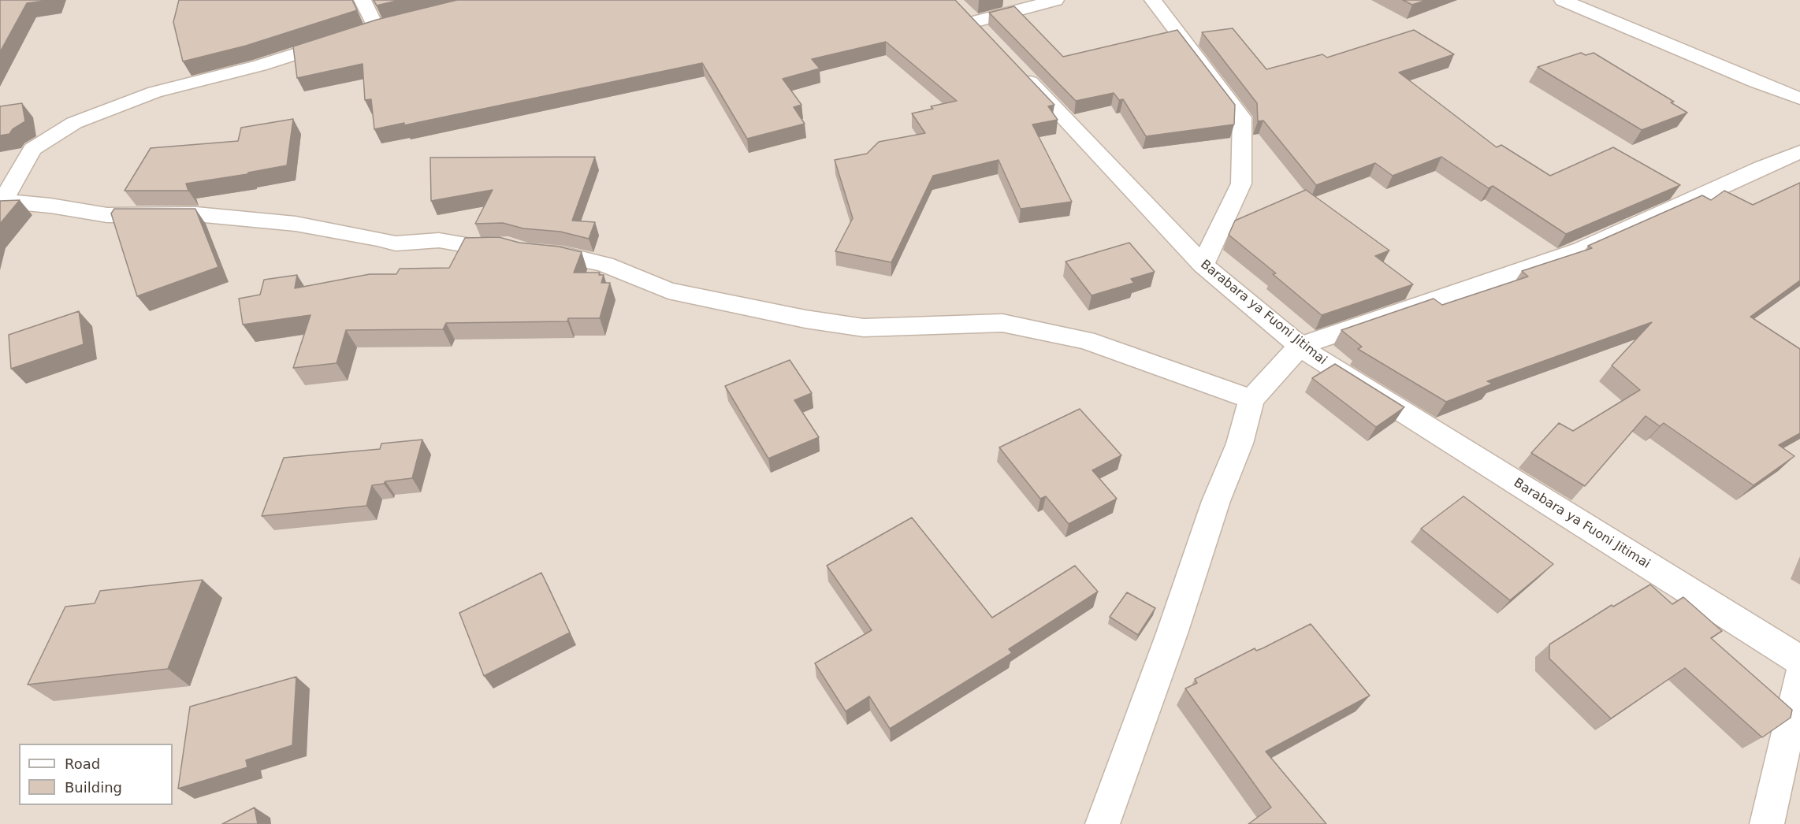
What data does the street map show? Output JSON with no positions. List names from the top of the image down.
{
  "streets": {
    "street": ["Barabara ya Fuoni Jitimai"]
  },
  "legend": ["Road", "Building"]
}
